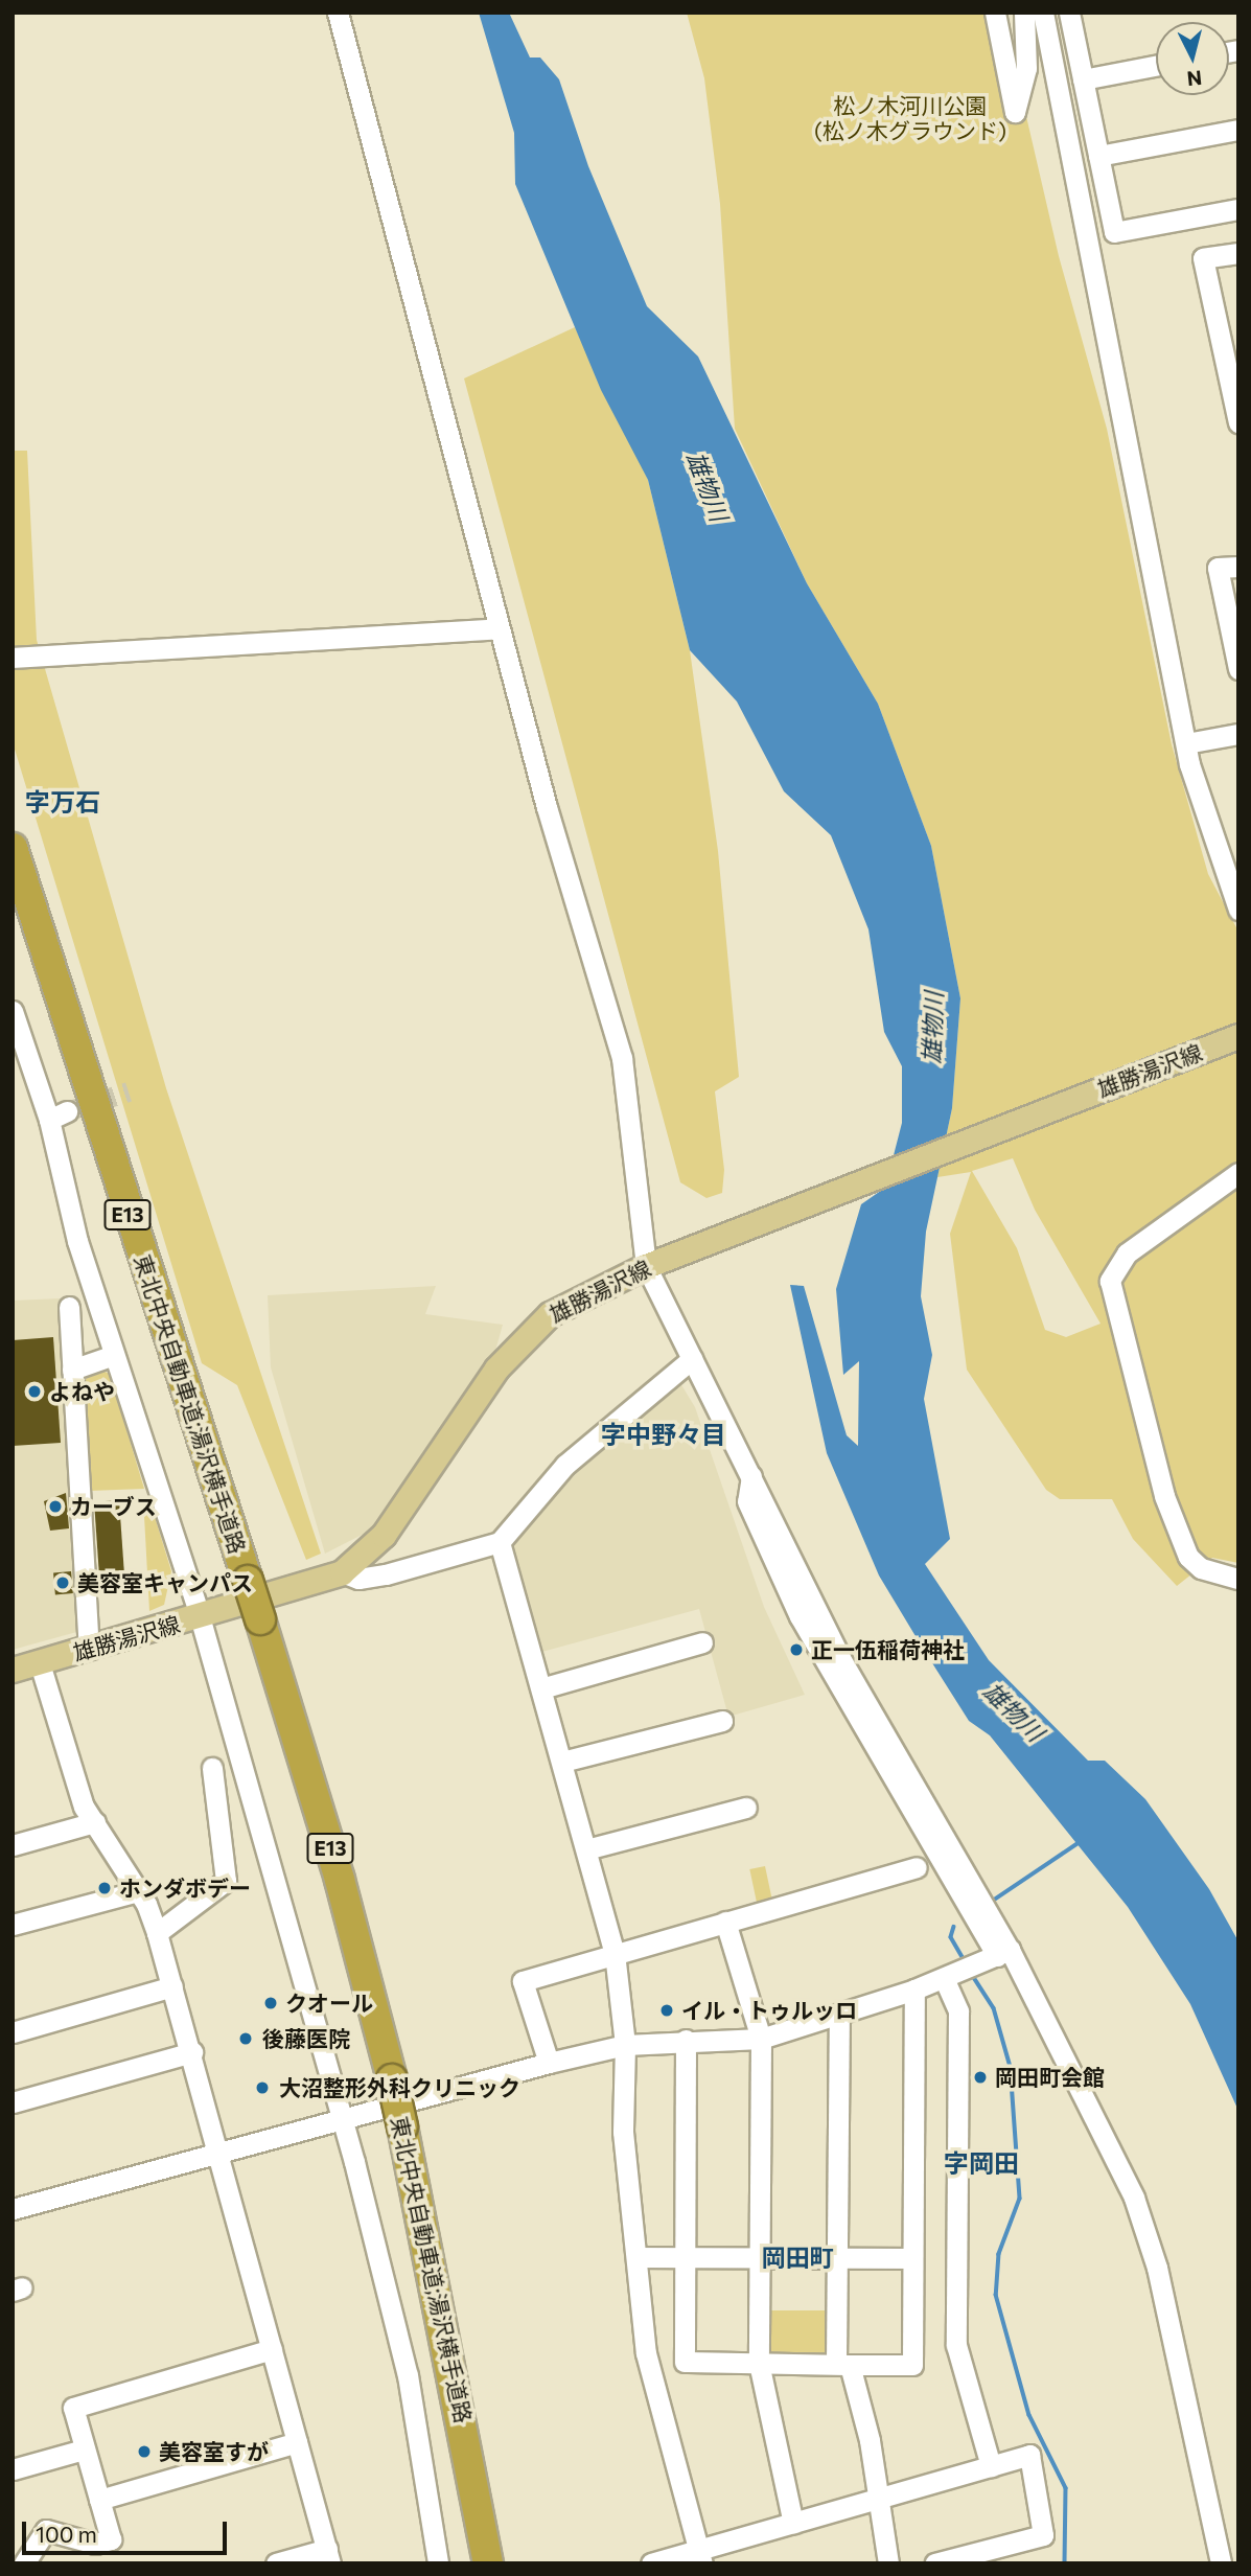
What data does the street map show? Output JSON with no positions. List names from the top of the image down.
{
  "streets": {
    "highway": ["E13", "東北中央自動車道;湯沢横手道路"],
    "main road": ["雄勝湯沢線"]
  },
  "districts": [
    "字万石",
    "字中野々目",
    "字岡田",
    "岡田町"
  ],
  "water": ["雄物川"],
  "parks": ["松ノ木河川公園 (松ノ木グラウンド)"],
  "places": [
    "よねや",
    "カーブス",
    "美容室キャンパス",
    "正一伍稲荷神社",
    "ホンダボデー",
    "クオール",
    "イル・トゥルッロ",
    "後藤医院",
    "岡田町会館",
    "大沼整形外科クリニック",
    "美容室すが"
  ],
  "scale_bar": "100 m",
  "north": "bottom"
}
